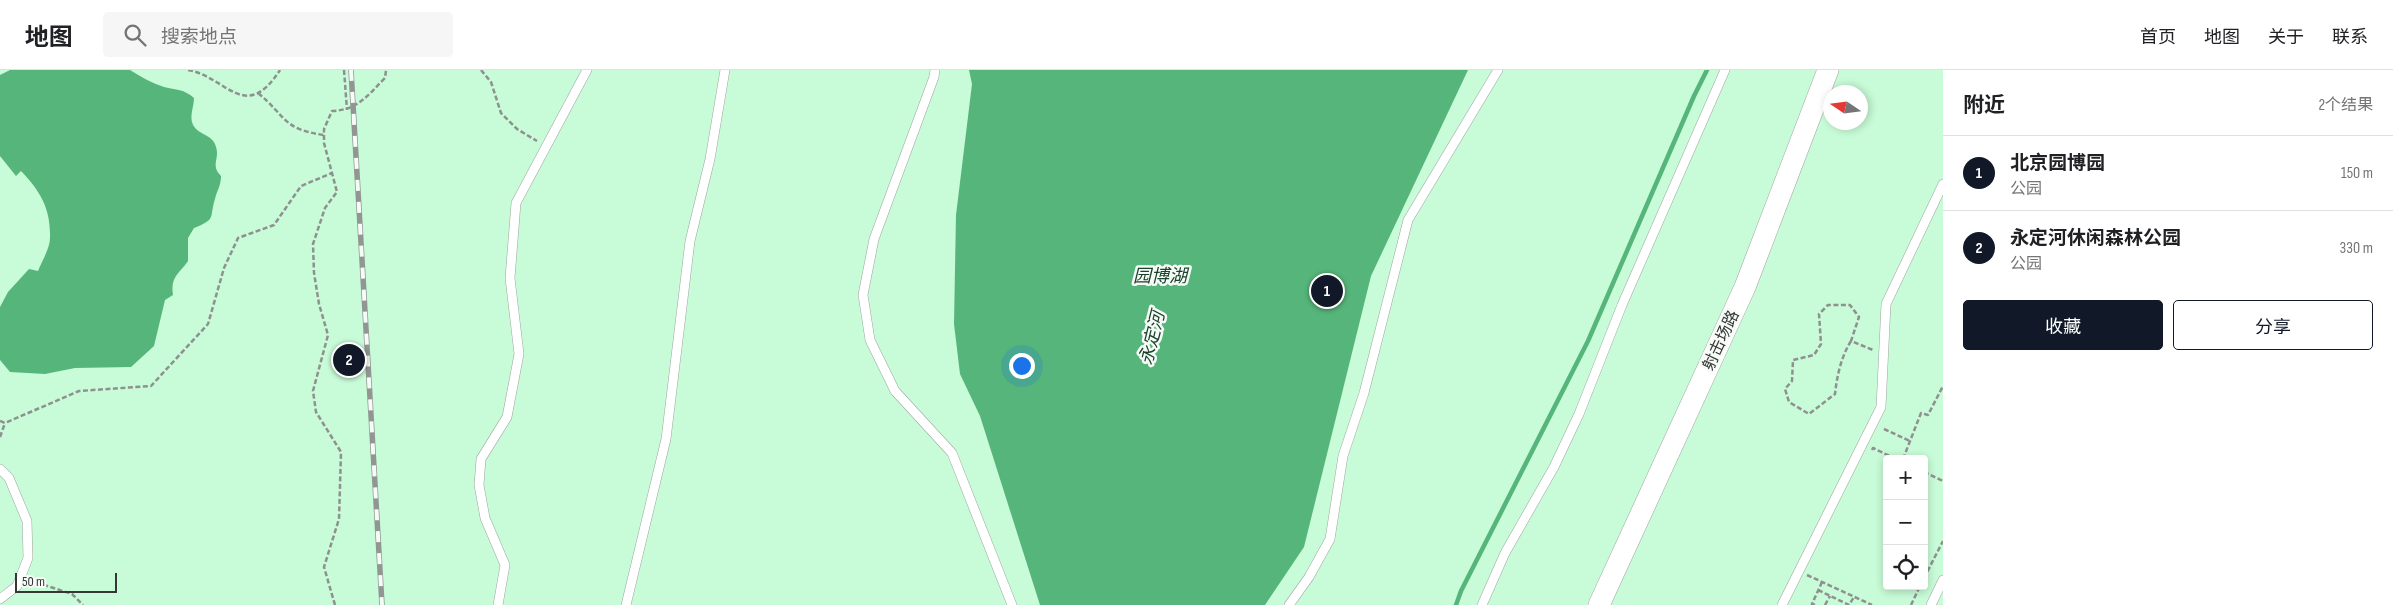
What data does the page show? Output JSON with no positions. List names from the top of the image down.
{
  "streets": {
    "street": ["射击场路"]
  },
  "water": ["园博湖", "永定河"],
  "scale_bar": "50 m",
  "north": "left",
  "page": {
    "header": "地图",
    "search": "搜索地点",
    "nav": [
      "首页",
      "地图",
      "关于",
      "联系"
    ],
    "heading": ["附近", "2个结果"],
    "list": [
      {
        "mark": "1",
        "name": "北京园博园",
        "note": "公园",
        "value": "150 m"
      },
      {
        "mark": "2",
        "name": "永定河休闲森林公园",
        "note": "公园",
        "value": "330 m"
      }
    ],
    "pins": ["1", "2"],
    "buttons": ["收藏", "分享"],
    "map_buttons": ["+", "−"],
    "scale": "50 m"
  }
}
